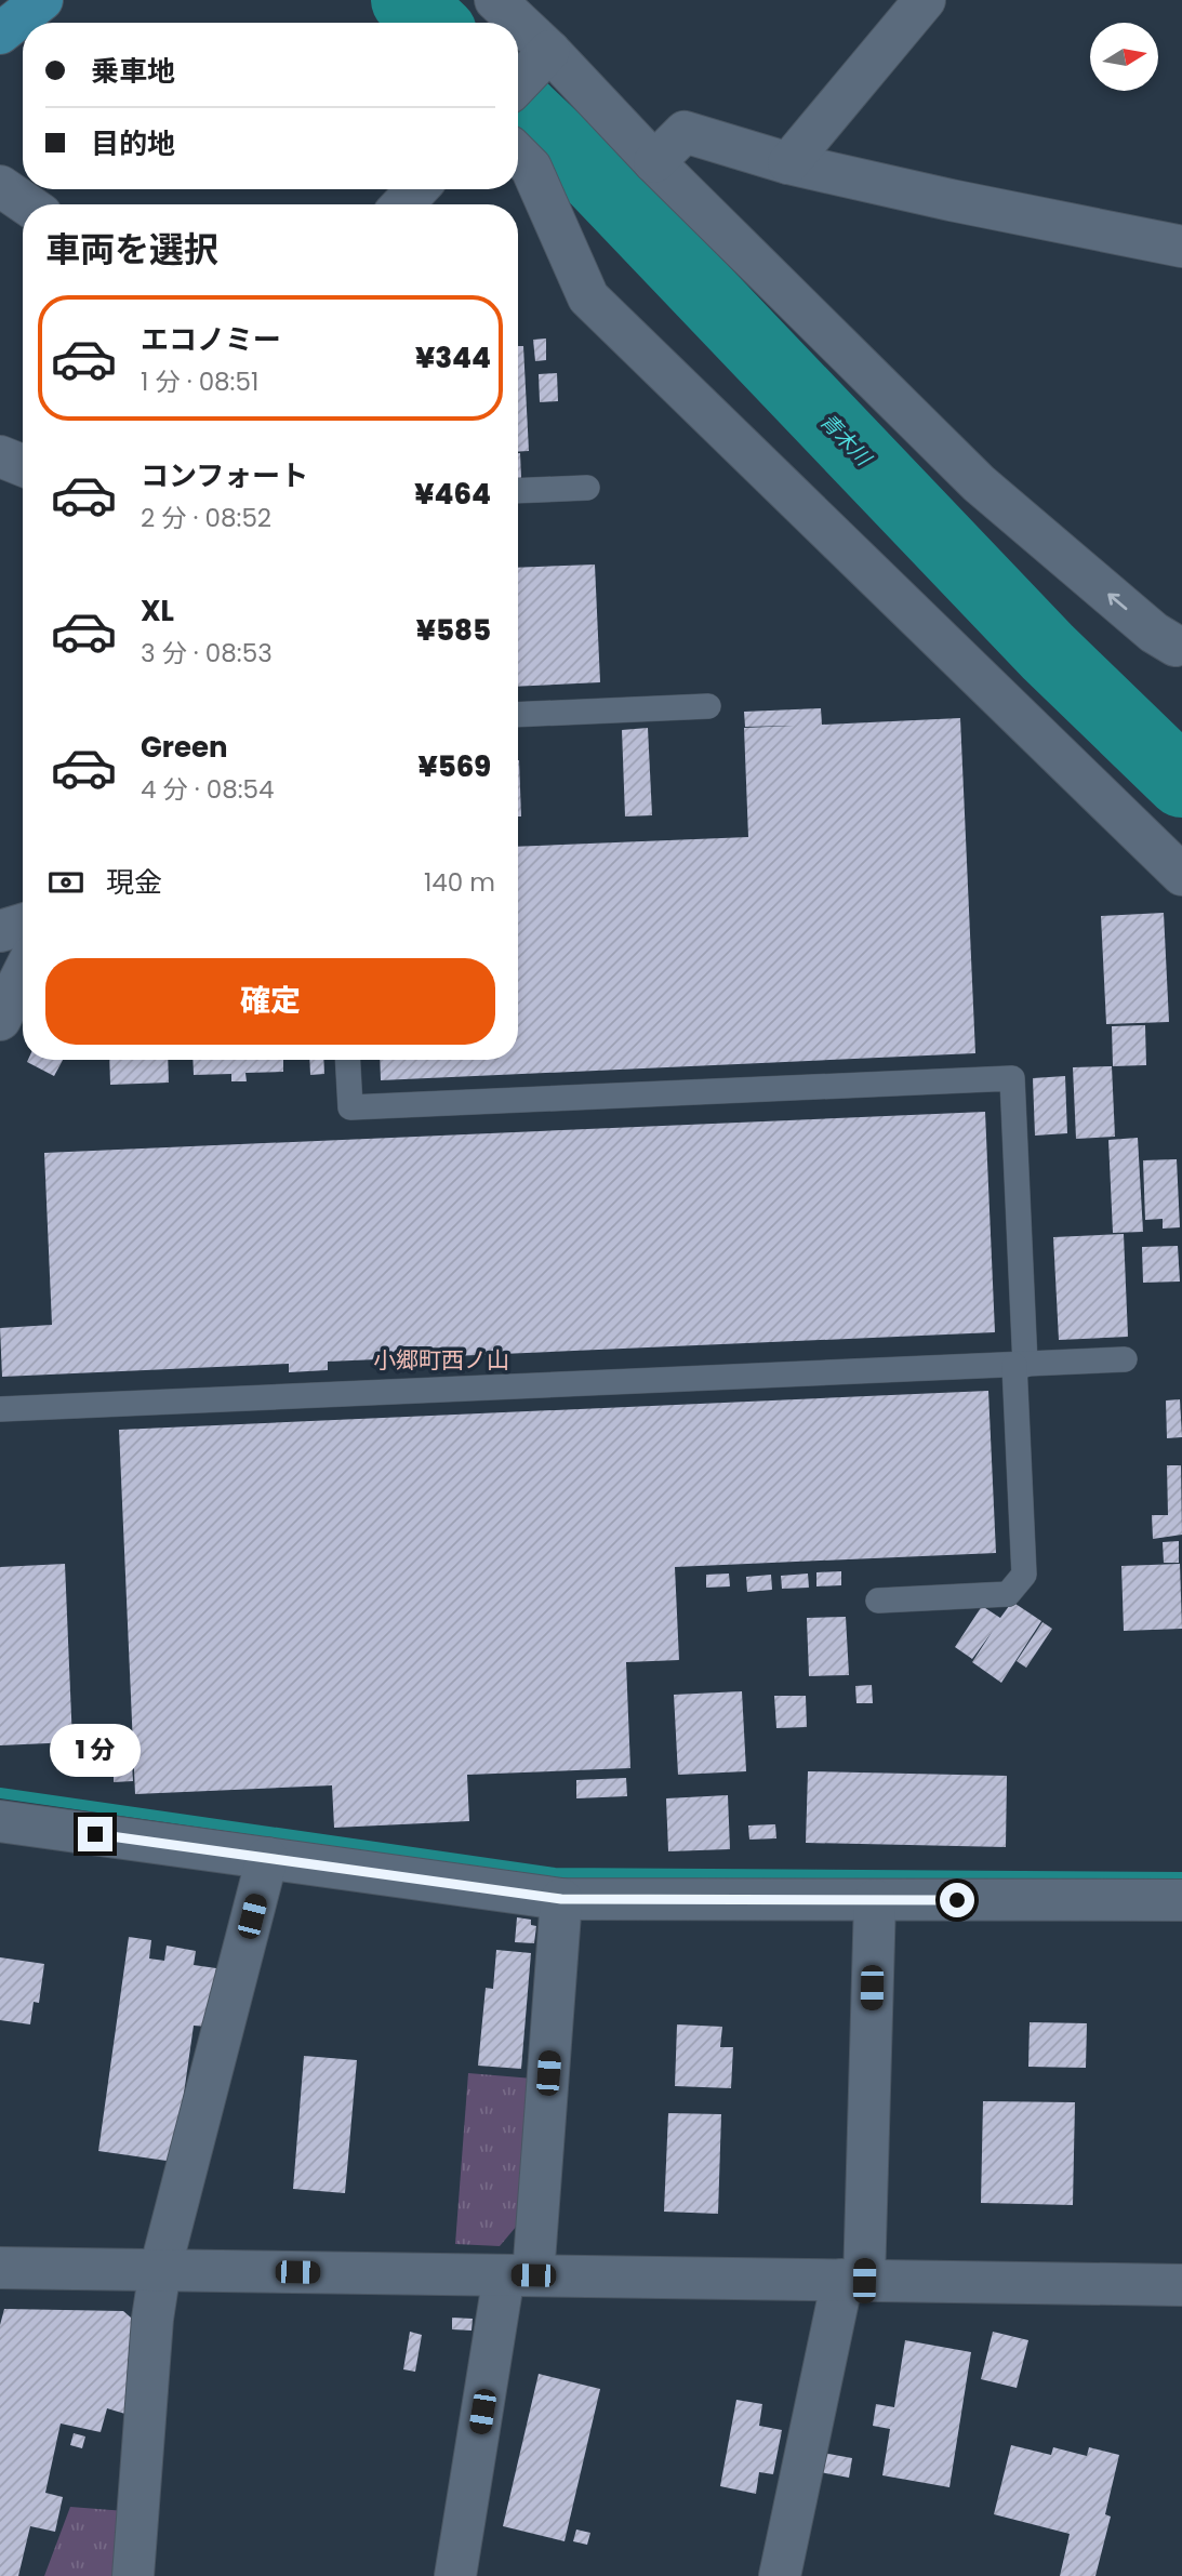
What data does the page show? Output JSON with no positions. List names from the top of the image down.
{
  "districts": ["小郷町西ノ山"],
  "water": ["青木川"],
  "north": "right",
  "page": {
    "banner": ["乗車地", "目的地"],
    "heading": "車両を選択",
    "list": [
      {
        "name": "エコノミー",
        "note": "1 分 · 08:51",
        "value": "¥344"
      },
      {
        "name": "コンフォート",
        "note": "2 分 · 08:52",
        "value": "¥464"
      },
      {
        "name": "XL",
        "note": "3 分 · 08:53",
        "value": "¥585"
      },
      {
        "name": "Green",
        "note": "4 分 · 08:54",
        "value": "¥569"
      }
    ],
    "pay": ["現金", "140 m"],
    "buttons": "確定",
    "bubble": "1 分"
  }
}
